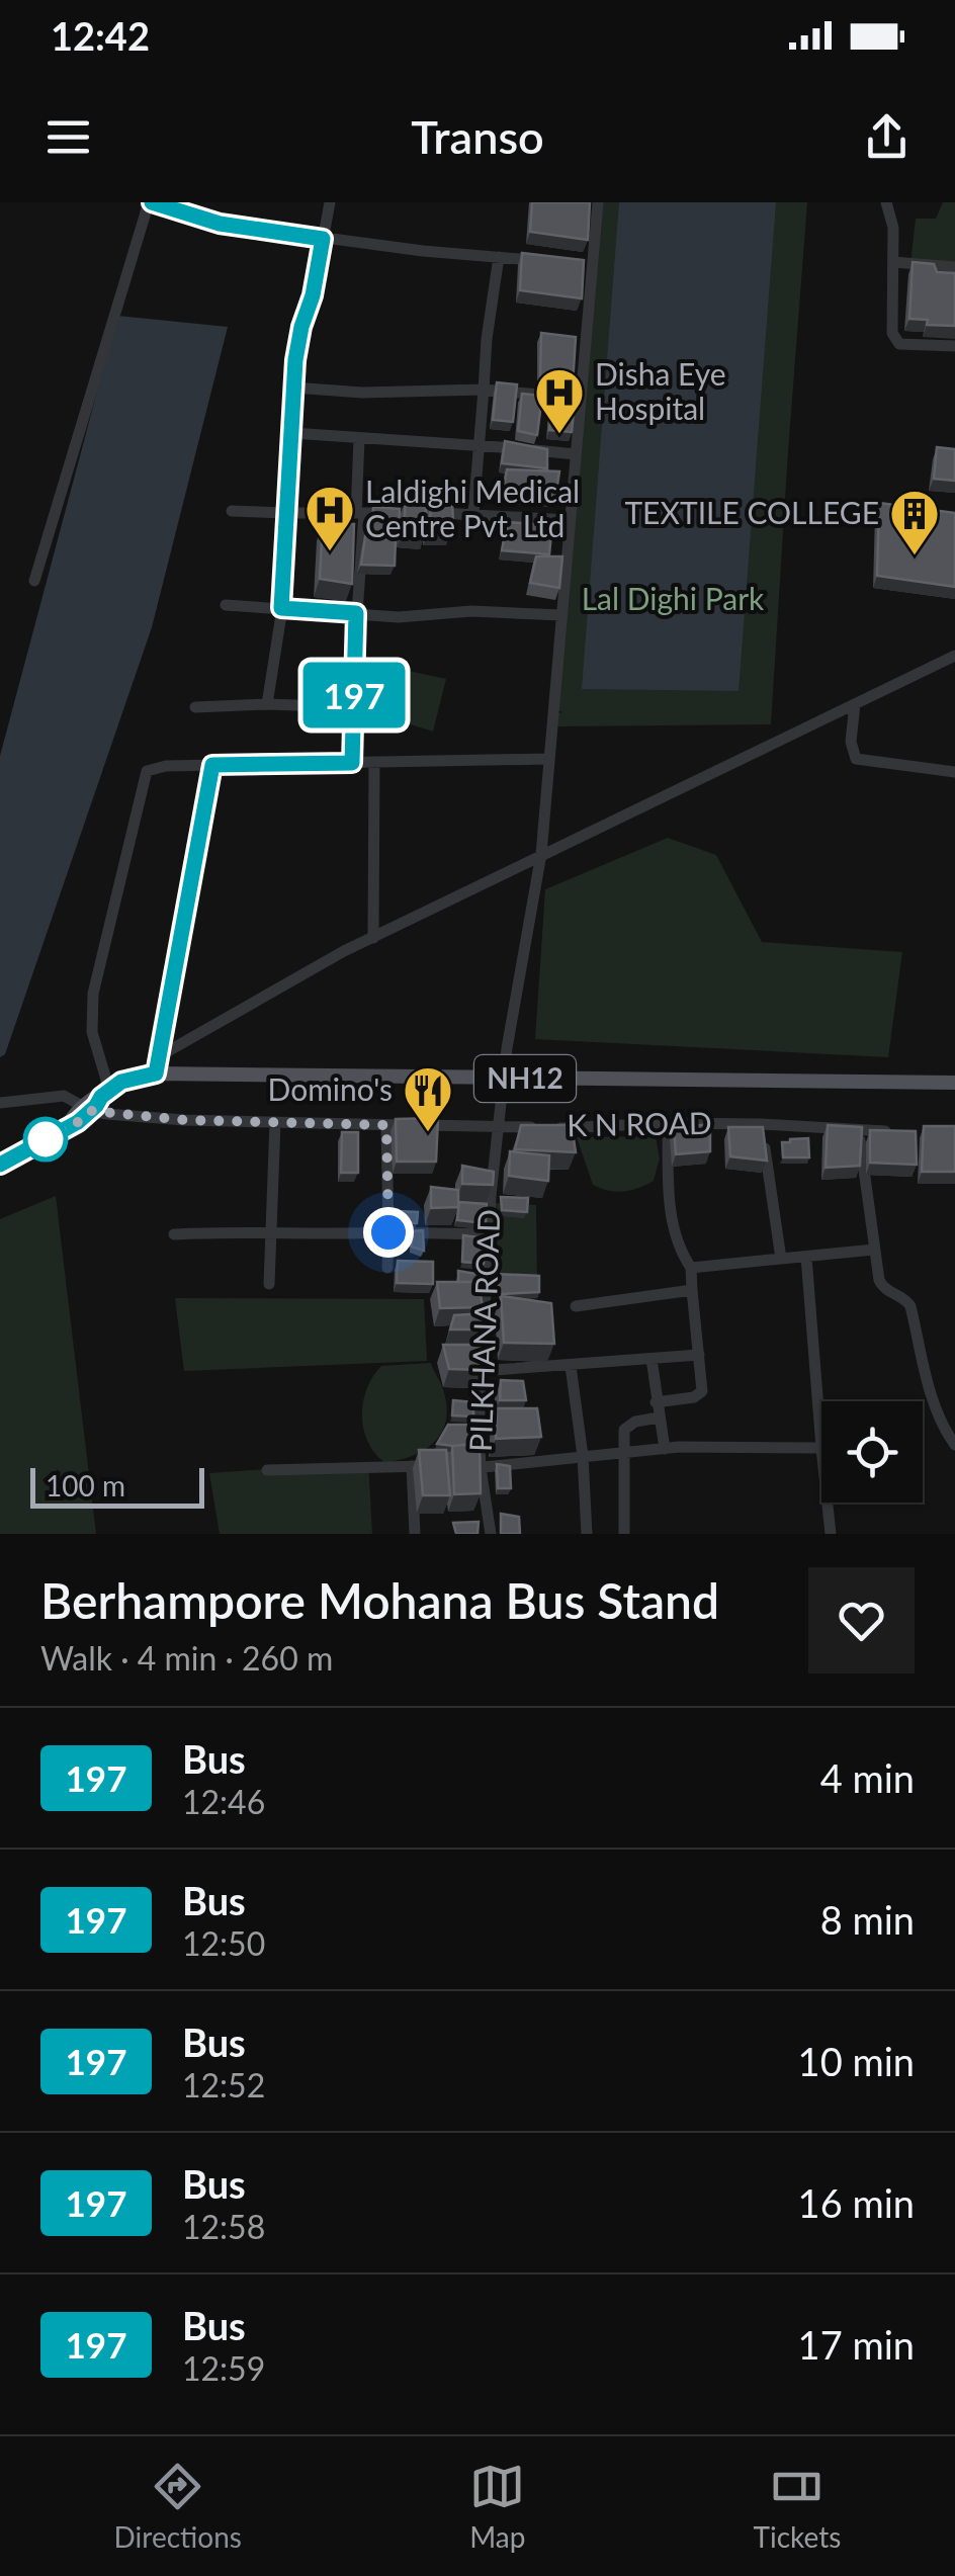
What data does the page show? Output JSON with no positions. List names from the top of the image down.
{
  "streets": {
    "main road": ["NH12"],
    "street": ["K N ROAD", "PILKHANA ROAD"]
  },
  "crossings": [
    ["NH12", "K N ROAD"],
    ["NH12", "PILKHANA ROAD"],
    ["K N ROAD", "PILKHANA ROAD"]
  ],
  "parks": ["Lal Dighi Park"],
  "places": {
    "hospital": ["Disha Eye Hospital", "Laldighi Medical Centre Pvt. Ltd"],
    "building": ["TEXTILE COLLEGE"],
    "restaurant": ["Domino's"]
  },
  "lines": ["bus line 197"],
  "scale_bar": "100 m",
  "page": {
    "status": "12:42",
    "header": "Transo",
    "on_map": "197",
    "scale": "100 m",
    "heading": ["Berhampore Mohana Bus Stand", "Walk · 4 min · 260 m"],
    "list": [
      {
        "mark": "197",
        "name": "Bus",
        "note": "12:46",
        "value": "4 min"
      },
      {
        "mark": "197",
        "name": "Bus",
        "note": "12:50",
        "value": "8 min"
      },
      {
        "mark": "197",
        "name": "Bus",
        "note": "12:52",
        "value": "10 min"
      },
      {
        "mark": "197",
        "name": "Bus",
        "note": "12:58",
        "value": "16 min"
      },
      {
        "mark": "197",
        "name": "Bus",
        "note": "12:59",
        "value": "17 min"
      }
    ],
    "tabs": ["Directions", "Map", "Tickets"]
  }
}
